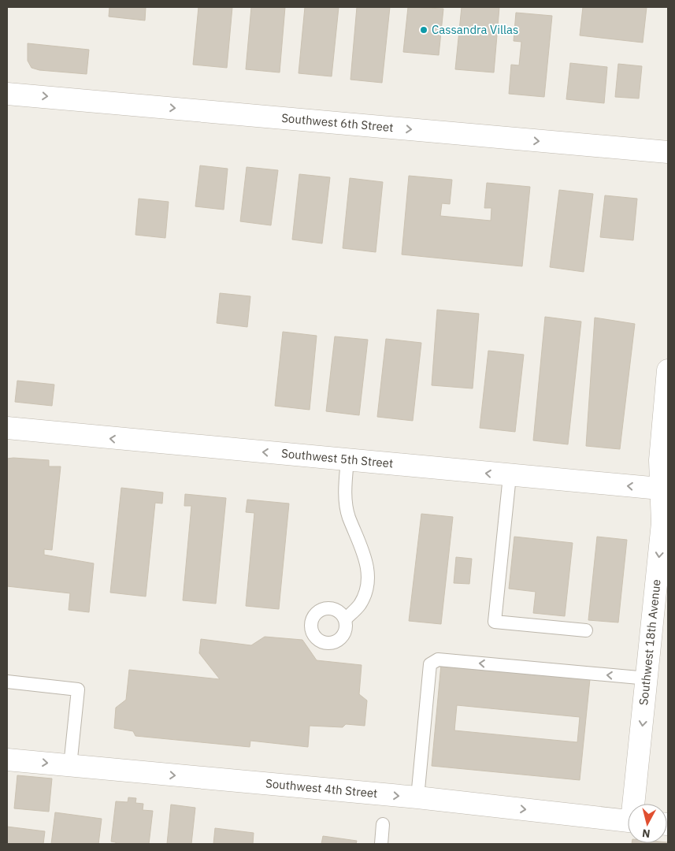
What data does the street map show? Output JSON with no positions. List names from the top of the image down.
{
  "streets": {
    "street": [
      "Southwest 6th Street",
      "Southwest 5th Street",
      "Southwest 18th Avenue",
      "Southwest 4th Street"
    ]
  },
  "crossings": [
    ["Southwest 5th Street", "Southwest 18th Avenue"]
  ],
  "one_way": [
    "Southwest 6th Street",
    "Southwest 5th Street",
    "Southwest 18th Avenue",
    "Southwest 4th Street"
  ],
  "places": ["Cassandra Villas"],
  "north": "bottom"
}
